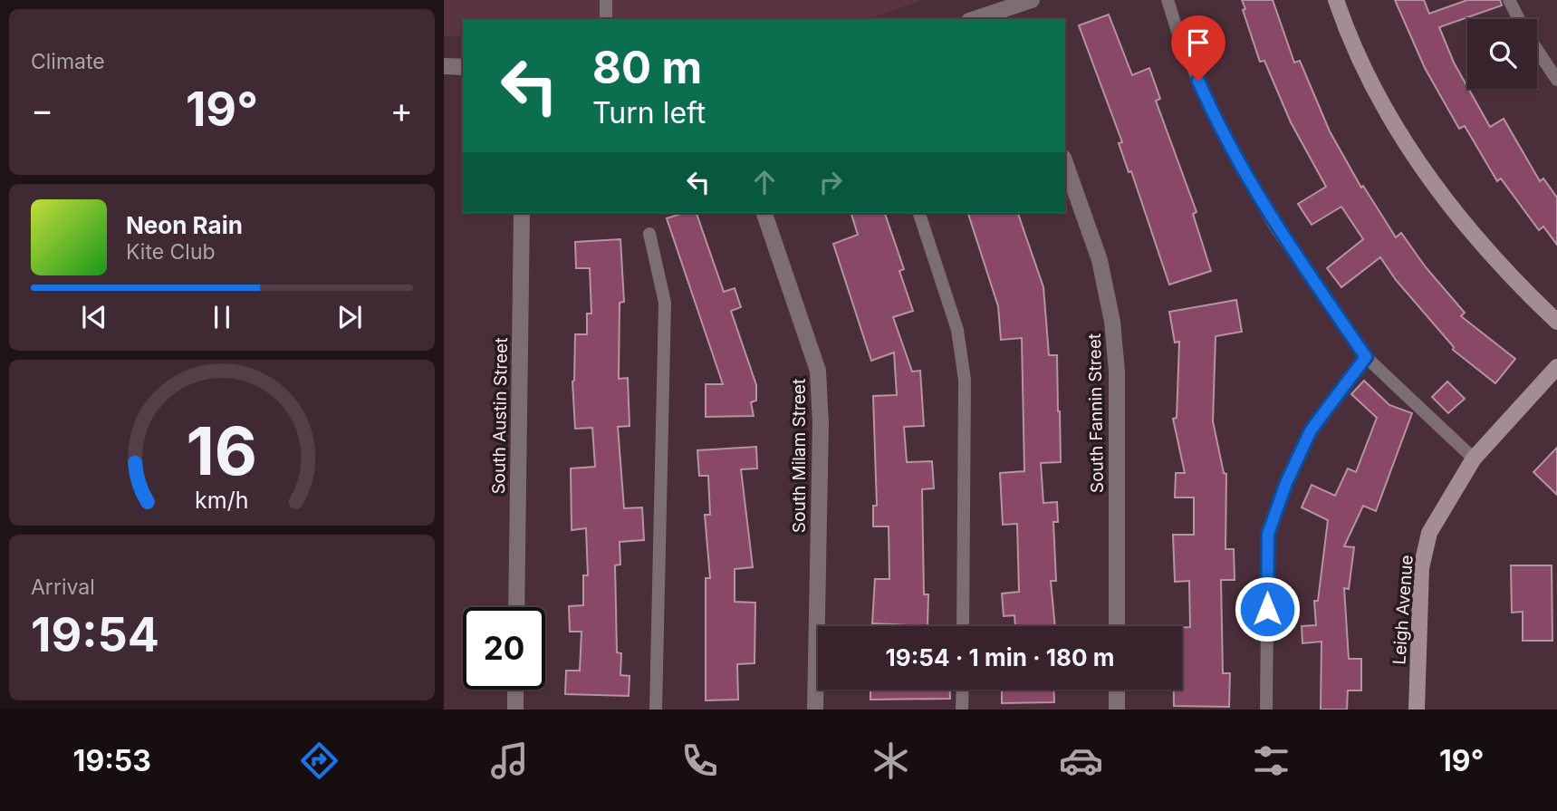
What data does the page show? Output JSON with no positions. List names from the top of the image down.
{
  "streets": {
    "street": [
      "South Fannin Street",
      "South Austin Street",
      "South Milam Street",
      "Leigh Avenue"
    ]
  },
  "page": {
    "tile": [
      "Climate",
      ["Arrival", "19:54"]
    ],
    "turn": ["80 m", "Turn left"],
    "heat": ["−", "19°", "+"],
    "song": ["Neon Rain", "Kite Club"],
    "limit": "20",
    "trip": "19:54 · 1 min · 180 m",
    "tabs": ["19:53", "19°"],
    "gauge": ["16", "km/h"]
  }
}
